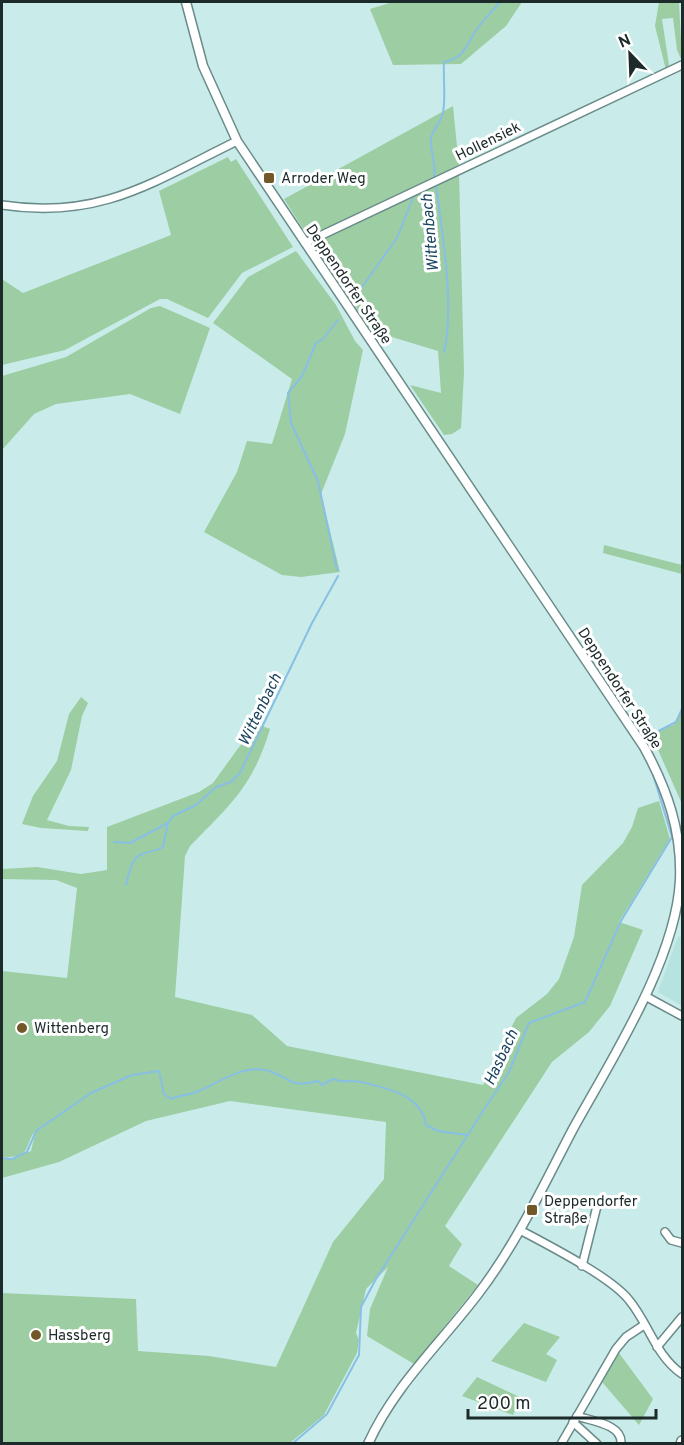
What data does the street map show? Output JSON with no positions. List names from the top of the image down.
{
  "streets": {
    "street": ["Hollensiek", "Deppendorfer Straße"]
  },
  "crossings": [
    ["Hollensiek", "Deppendorfer Straße"]
  ],
  "water": ["Wittenbach", "Hasbach"],
  "places": {
    "transit": ["Arroder Weg", "Deppendorfer Straße"],
    "other": ["Wittenberg", "Hassberg"]
  },
  "scale_bar": "200 m",
  "north": "top left"
}
